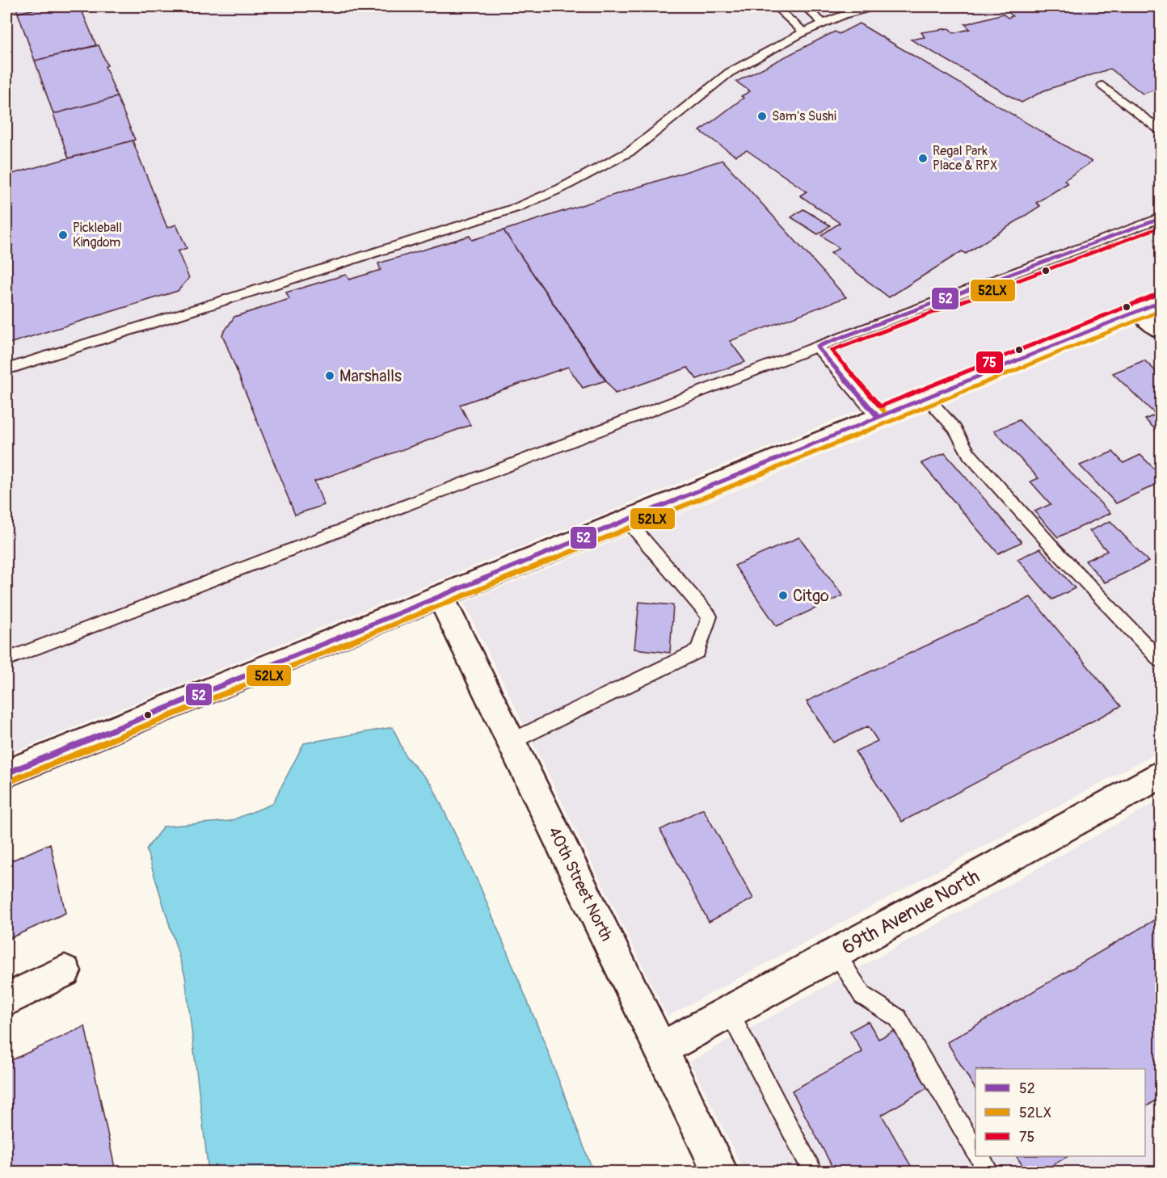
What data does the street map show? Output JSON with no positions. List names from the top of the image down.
{
  "streets": {
    "street": ["40th Street North", "69th Avenue North"]
  },
  "crossings": [
    ["40th Street North", "69th Avenue North"]
  ],
  "places": [
    "Sam's Sushi",
    "Regal Park Place & RPX",
    "Pickleball Kingdom",
    "Marshalls",
    "Citgo"
  ],
  "lines": ["transit line 52", "transit line 52LX", "transit line 75"],
  "legend": ["52", "52LX", "75"]
}
